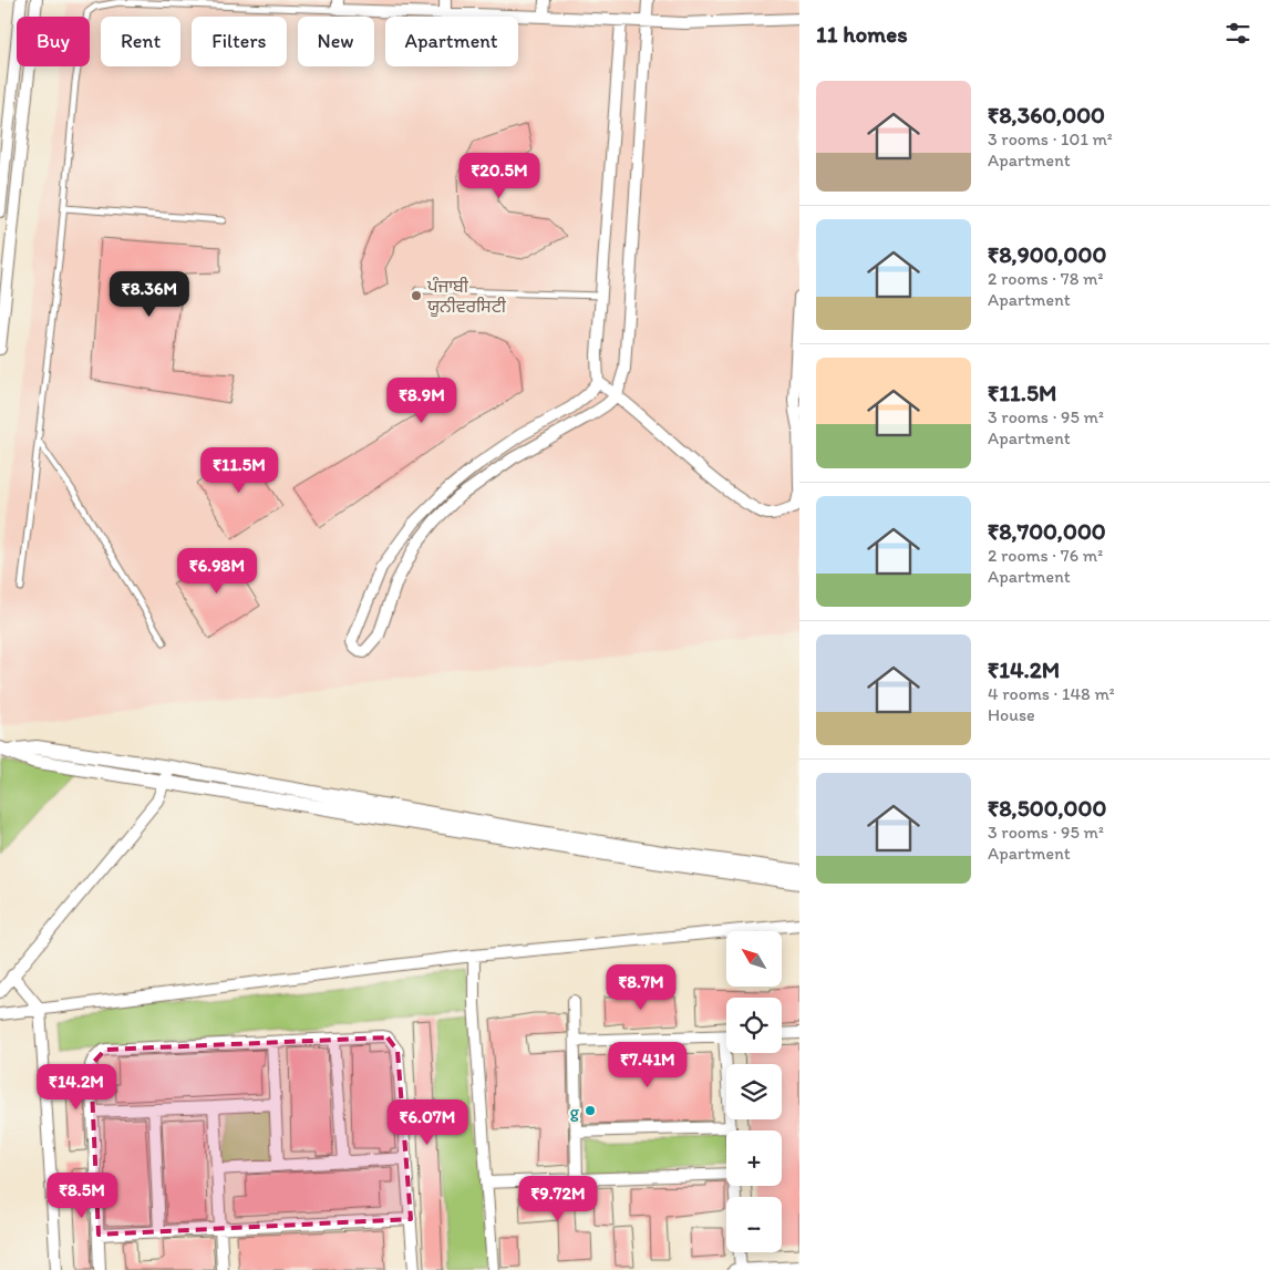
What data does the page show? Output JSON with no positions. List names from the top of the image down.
{
  "places": ["ਪੰਜਾਬੀ ਯੂਨੀਵਰਸਿਟੀ", "g"],
  "north": "top left",
  "page": {
    "heading": "11 homes",
    "chip": [
      "Buy",
      "Rent",
      "Filters",
      "New",
      "Apartment"
    ],
    "list": [
      {
        "name": "₹8,360,000",
        "note": "3 rooms · 101 m² · Apartment"
      },
      {
        "name": "₹8,900,000",
        "note": "2 rooms · 78 m² · Apartment"
      },
      {
        "name": "₹11.5M",
        "note": "3 rooms · 95 m² · Apartment"
      },
      {
        "name": "₹8,700,000",
        "note": "2 rooms · 76 m² · Apartment"
      },
      {
        "name": "₹14.2M",
        "note": "4 rooms · 148 m² · House"
      },
      {
        "name": "₹8,500,000",
        "note": "3 rooms · 95 m² · Apartment"
      }
    ],
    "price": [
      "₹20.5M",
      "₹8.36M",
      "₹8.9M",
      "₹11.5M",
      "₹6.98M",
      "₹8.7M",
      "₹7.41M",
      "₹14.2M",
      "₹6.07M",
      "₹8.5M",
      "₹9.72M"
    ],
    "map_buttons": ["+", "−"]
  }
}
